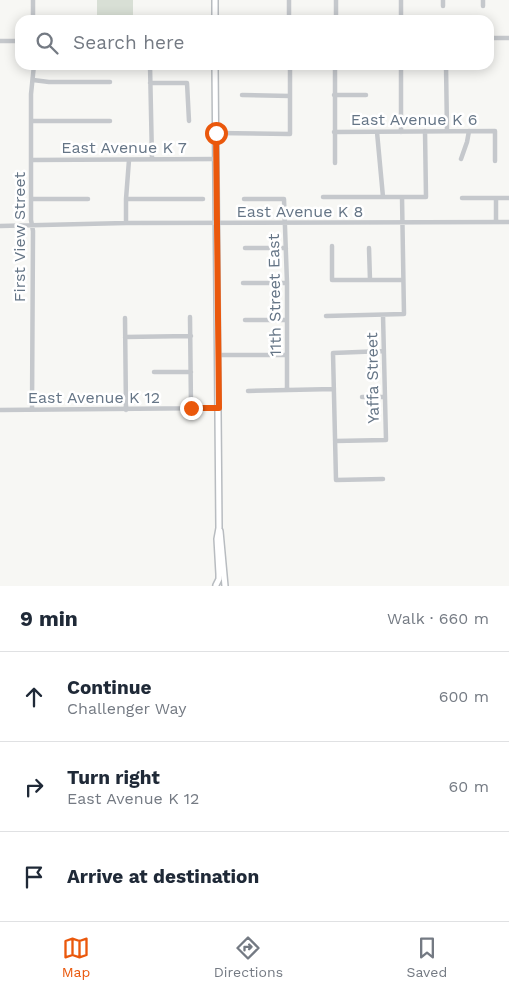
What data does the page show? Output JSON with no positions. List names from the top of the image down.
{
  "streets": {
    "street": [
      "East Avenue K 6",
      "East Avenue K 7",
      "East Avenue K 8",
      "First View Street",
      "11th Street East",
      "Yaffa Street",
      "East Avenue K 12"
    ]
  },
  "crossings": [
    ["East Avenue K 7", "First View Street"],
    ["East Avenue K 8", "First View Street"],
    ["East Avenue K 8", "11th Street East"],
    ["First View Street", "East Avenue K 12"]
  ],
  "page": {
    "search": "Search here",
    "heading": ["9 min", "Walk · 660 m"],
    "list": [
      ["Continue", "Challenger Way", "600 m"],
      ["Turn right", "East Avenue K 12", "60 m"],
      "Arrive at destination"
    ],
    "nav": ["Map", "Directions", "Saved"]
  }
}
